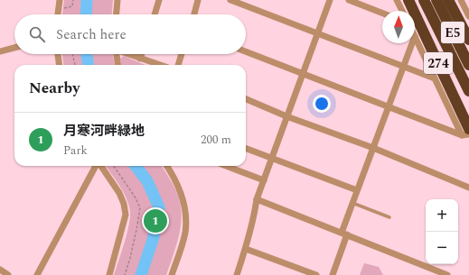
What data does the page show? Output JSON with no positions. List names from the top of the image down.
{
  "streets": {
    "highway": ["E5", "274"]
  },
  "north": "top",
  "page": {
    "search": "Search here",
    "heading": "Nearby",
    "list": [
      {
        "mark": "1",
        "name": "月寒河畔緑地",
        "note": "Park",
        "value": "200 m"
      }
    ],
    "map_buttons": ["+", "−"],
    "pins": "1"
  }
}
